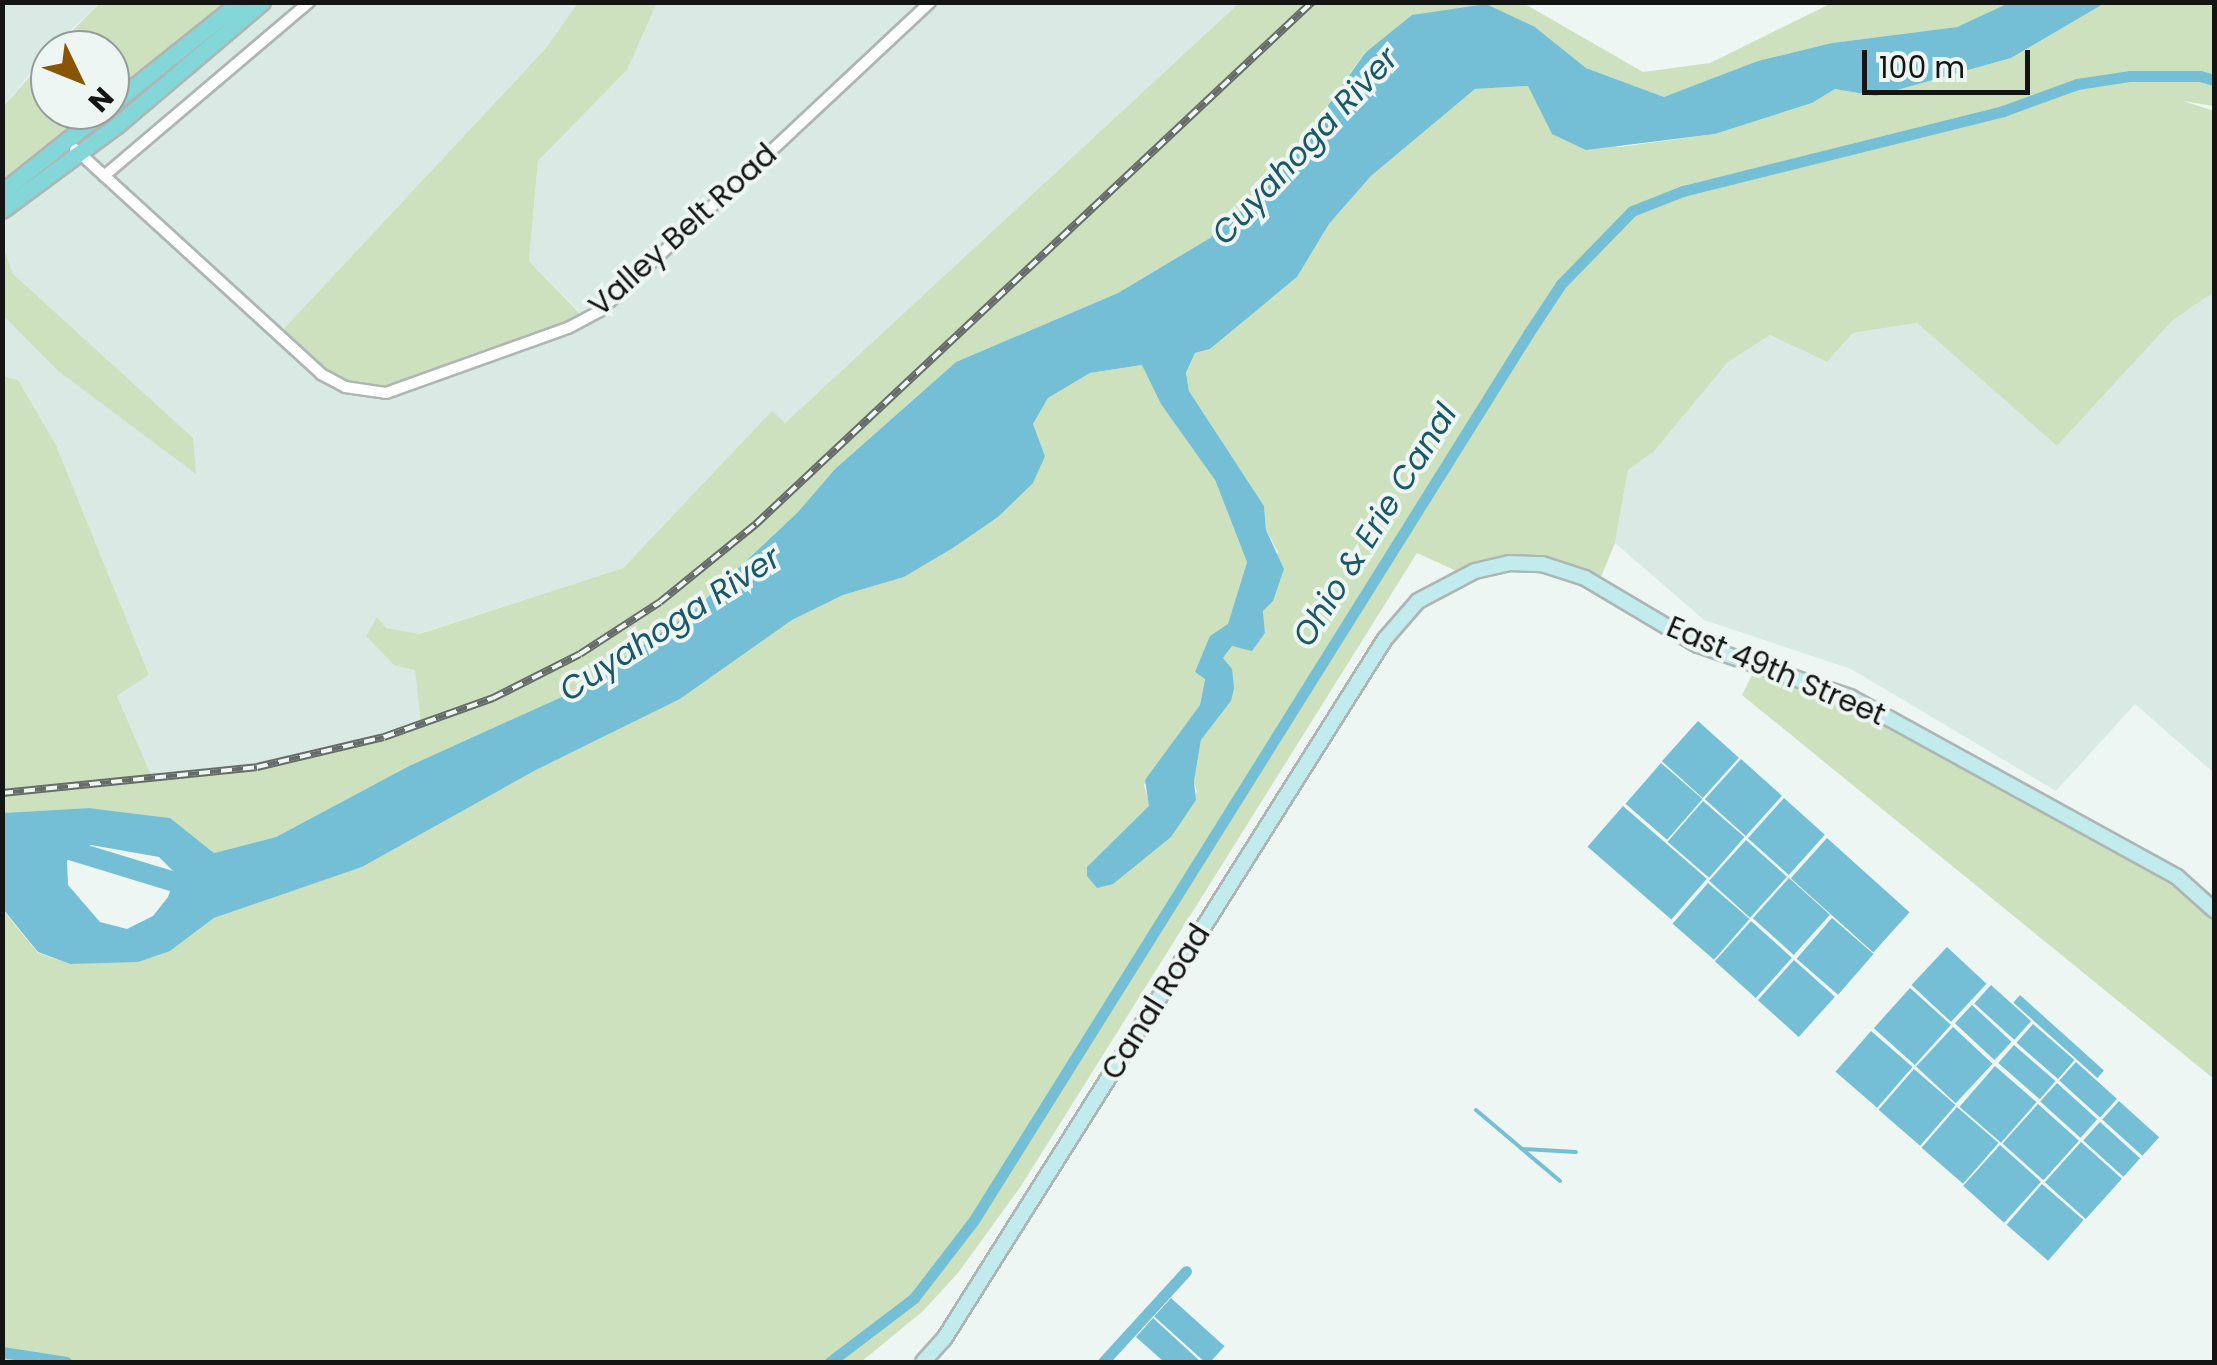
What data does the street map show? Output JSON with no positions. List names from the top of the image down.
{
  "streets": {
    "street": ["Valley Belt Road", "East 49th Street", "Canal Road"]
  },
  "crossings": [
    ["East 49th Street", "Canal Road"]
  ],
  "water": ["Cuyahoga River", "Ohio & Erie Canal"],
  "scale_bar": "100 m",
  "north": "bottom right"
}
